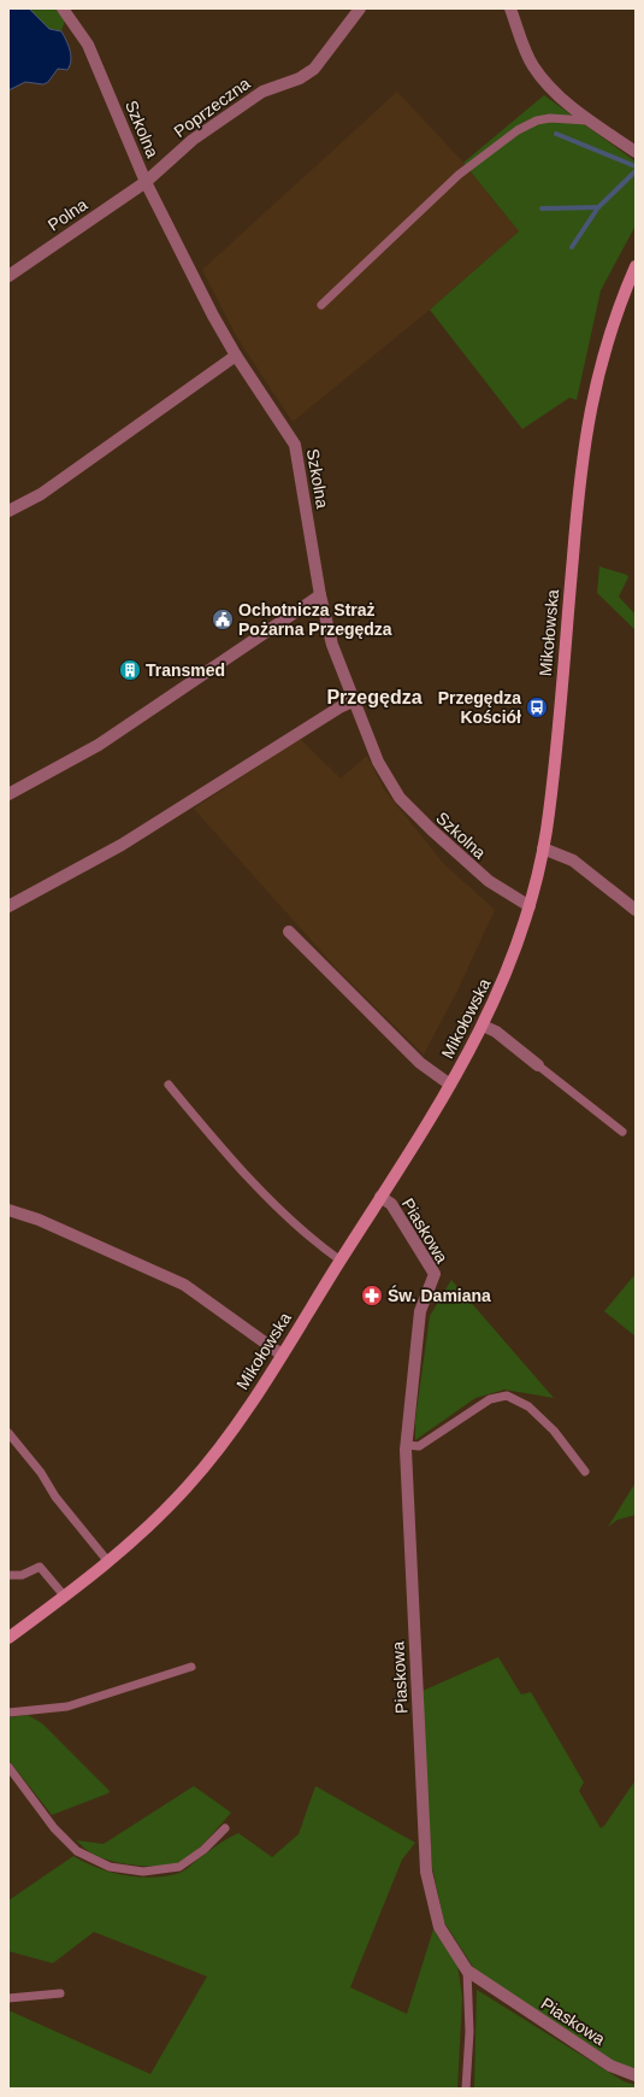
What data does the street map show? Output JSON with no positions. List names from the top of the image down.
{
  "streets": {
    "main road": ["Mikołowska"],
    "street": [
      "Poprzeczna",
      "Szkolna",
      "Polna",
      "Piaskowa"
    ]
  },
  "crossings": [
    ["Poprzeczna", "Szkolna"],
    ["Poprzeczna", "Polna"],
    ["Szkolna", "Polna"],
    ["Szkolna", "Mikołowska"],
    ["Mikołowska", "Piaskowa"]
  ],
  "districts": ["Przegędza"],
  "places": {
    "public building": ["Ochotnicza Straż Pożarna Przegędza"],
    "building": ["Transmed"],
    "bus stop": ["Przegędza Kościół"],
    "pharmacy": ["Św. Damiana"]
  }
}
